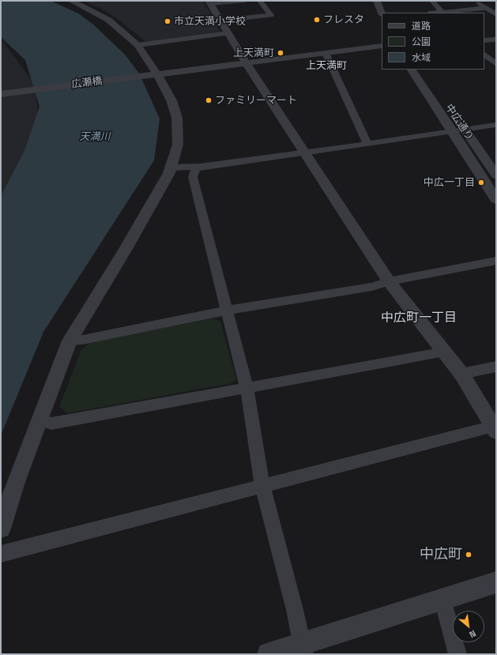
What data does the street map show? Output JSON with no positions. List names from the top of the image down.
{
  "streets": {
    "street": ["広瀬橋", "中広通り"]
  },
  "districts": ["上天満町", "中広町一丁目"],
  "water": ["天満川"],
  "places": [
    "フレスタ",
    "市立天満小学校",
    "上天満町",
    "ファミリーマート",
    "中広一丁目",
    "中広町"
  ],
  "legend": ["道路", "公園", "水域"],
  "north": "bottom right"
}
